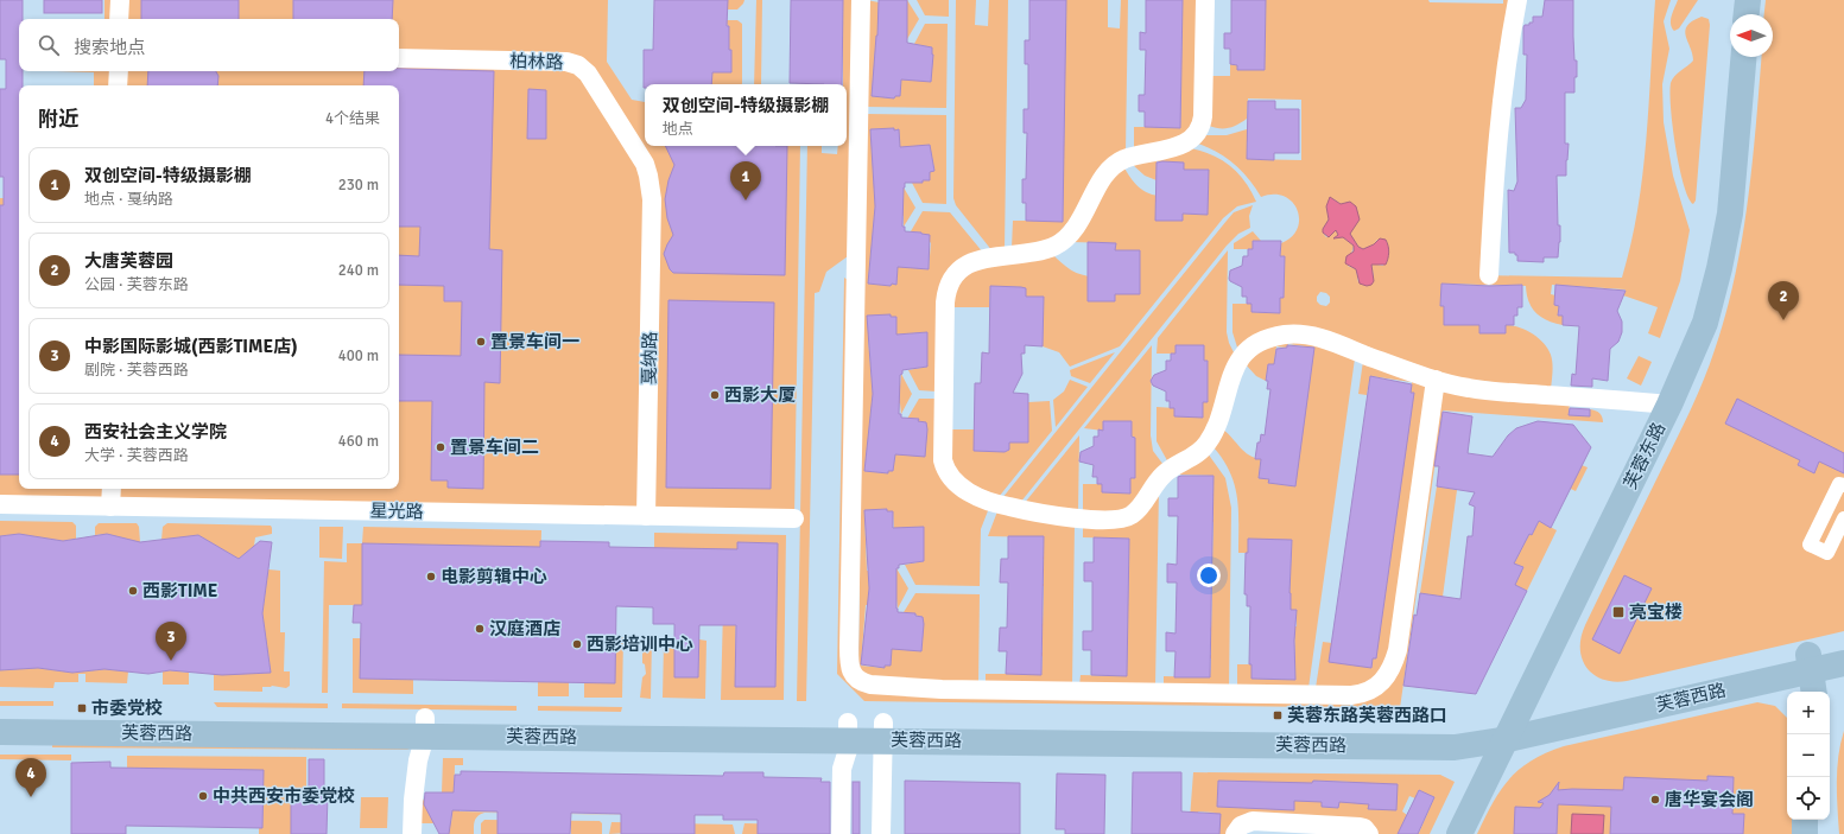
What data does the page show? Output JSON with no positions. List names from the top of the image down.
{
  "streets": {
    "main road": ["芙蓉东路", "芙蓉西路"],
    "street": ["柏林路", "戛纳路", "星光路"]
  },
  "crossings": [
    ["柏林路", "戛纳路"],
    ["戛纳路", "星光路"],
    ["芙蓉东路", "芙蓉西路"]
  ],
  "places": {
    "other": [
      "置景车间一",
      "西影大厦",
      "置景车间二",
      "电影剪辑中心",
      "西影TIME",
      "汉庭酒店",
      "西影培训中心",
      "中共西安市委党校",
      "唐华宴会阁"
    ],
    "transit": ["亮宝楼", "市委党校", "芙蓉东路芙蓉西路口"]
  },
  "north": "left",
  "page": {
    "search": "搜索地点",
    "popup": ["双创空间-特级摄影棚", "地点"],
    "heading": ["附近", "4个结果"],
    "list": [
      {
        "mark": "1",
        "name": "双创空间-特级摄影棚",
        "note": "地点 · 戛纳路",
        "value": "230 m"
      },
      {
        "mark": "2",
        "name": "大唐芙蓉园",
        "note": "公园 · 芙蓉东路",
        "value": "240 m"
      },
      {
        "mark": "3",
        "name": "中影国际影城(西影TIME店)",
        "note": "剧院 · 芙蓉西路",
        "value": "400 m"
      },
      {
        "mark": "4",
        "name": "西安社会主义学院",
        "note": "大学 · 芙蓉西路",
        "value": "460 m"
      }
    ],
    "pins": [
      "1",
      "2",
      "3",
      "4"
    ],
    "map_buttons": ["+", "−"]
  }
}
